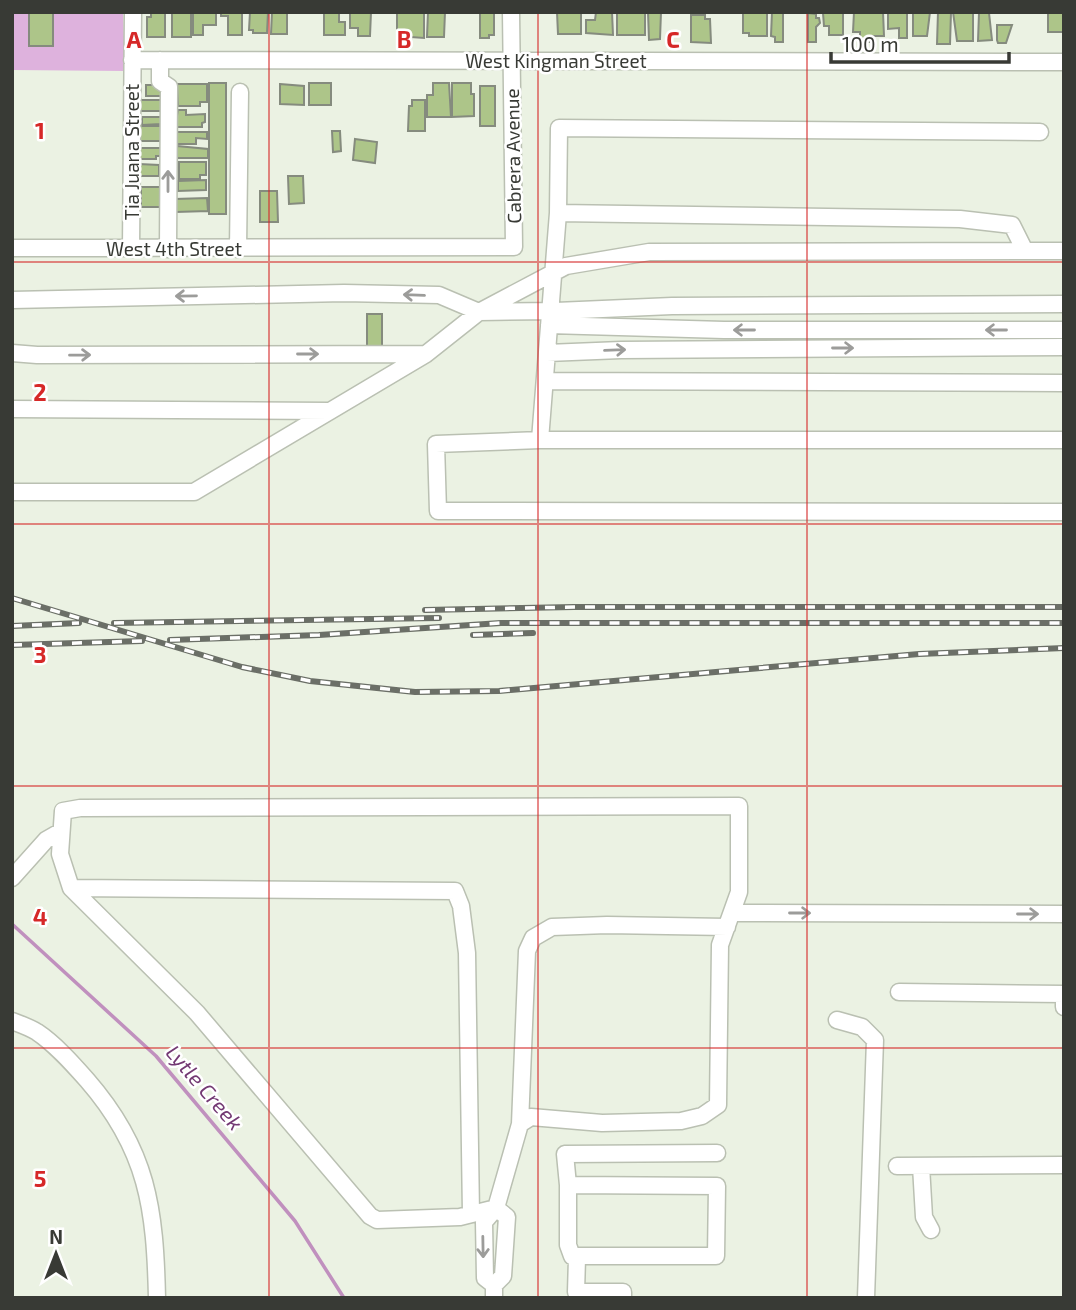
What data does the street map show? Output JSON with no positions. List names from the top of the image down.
{
  "streets": {
    "street": [
      "West Kingman Street",
      "Tia Juana Street",
      "Cabrera Avenue",
      "West 4th Street"
    ]
  },
  "crossings": [
    ["West Kingman Street", "Tia Juana Street"],
    ["West Kingman Street", "Cabrera Avenue"],
    ["Tia Juana Street", "West 4th Street"],
    ["Cabrera Avenue", "West 4th Street"]
  ],
  "water": ["Lytle Creek"],
  "scale_bar": "100 m",
  "north": "top",
  "grid": {
    "columns": ["A", "B", "C"],
    "rows": [
      "1",
      "2",
      "3",
      "4",
      "5"
    ]
  }
}
